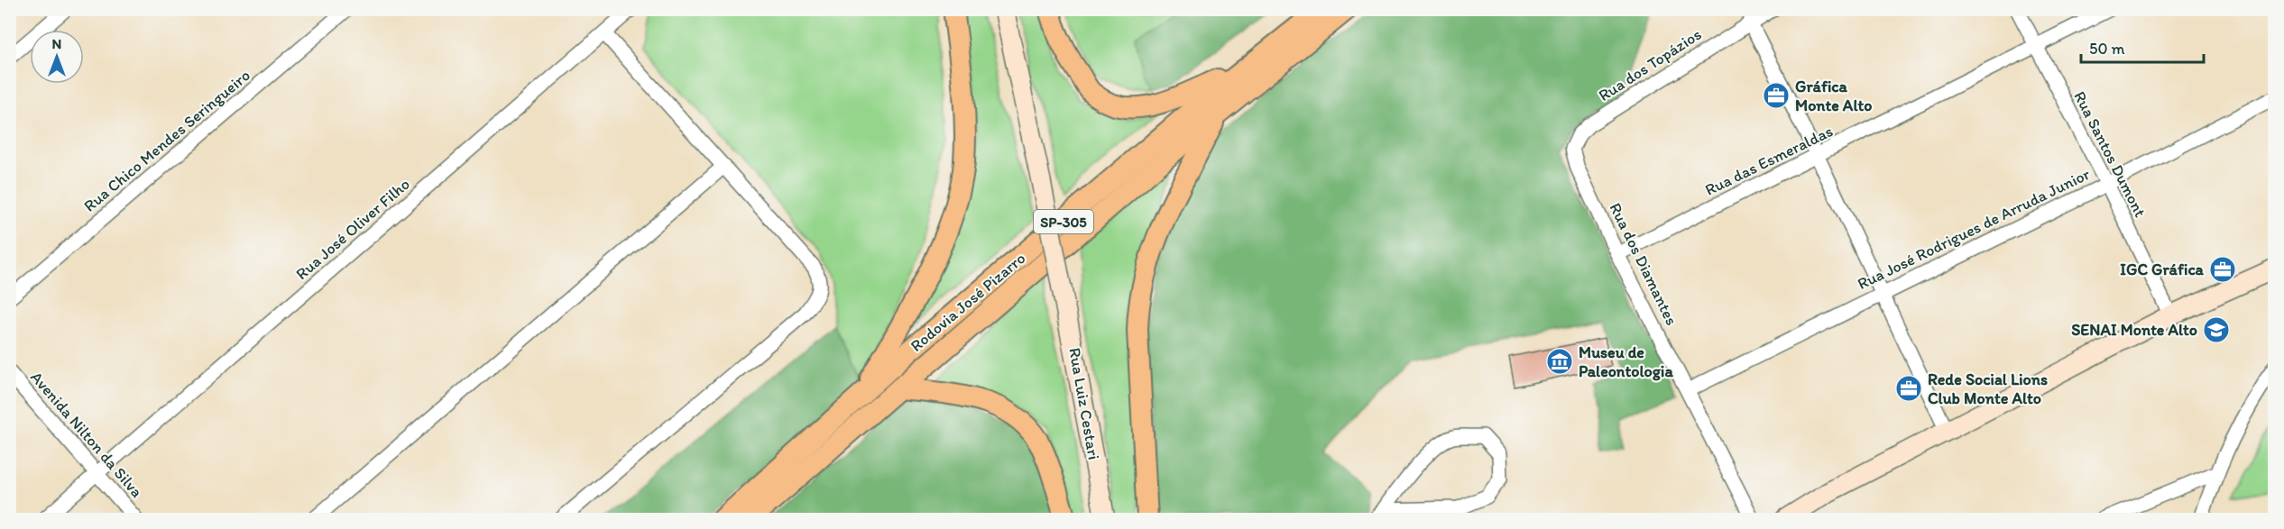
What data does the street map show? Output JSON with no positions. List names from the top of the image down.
{
  "streets": {
    "main road": ["SP-305", "Rodovia José Pizarro"],
    "street": [
      "Rua dos Topázios",
      "Rua Chico Mendes Seringueiro",
      "Rua Santos Dumont",
      "Rua das Esmeraldas",
      "Rua José Oliver Filho",
      "Rua José Rodrigues de Arruda Junior",
      "Rua dos Diamantes",
      "Rua Luiz Cestari",
      "Avenida Nilton da Silva"
    ]
  },
  "crossings": [
    ["Rua dos Topázios", "Rua dos Diamantes"],
    ["Rua Santos Dumont", "Rua das Esmeraldas"],
    ["Rua Santos Dumont", "Rua José Rodrigues de Arruda Junior"],
    ["Rua das Esmeraldas", "Rua dos Diamantes"],
    ["Rua José Oliver Filho", "Avenida Nilton da Silva"],
    ["Rua José Rodrigues de Arruda Junior", "Rua dos Diamantes"]
  ],
  "places": {
    "office": ["Gráfica Monte Alto", "IGC Gráfica", "Rede Social Lions Club Monte Alto"],
    "school or university": ["SENAI Monte Alto"],
    "museum": ["Museu de Paleontologia"]
  },
  "scale_bar": "50 m",
  "north": "top"
}
